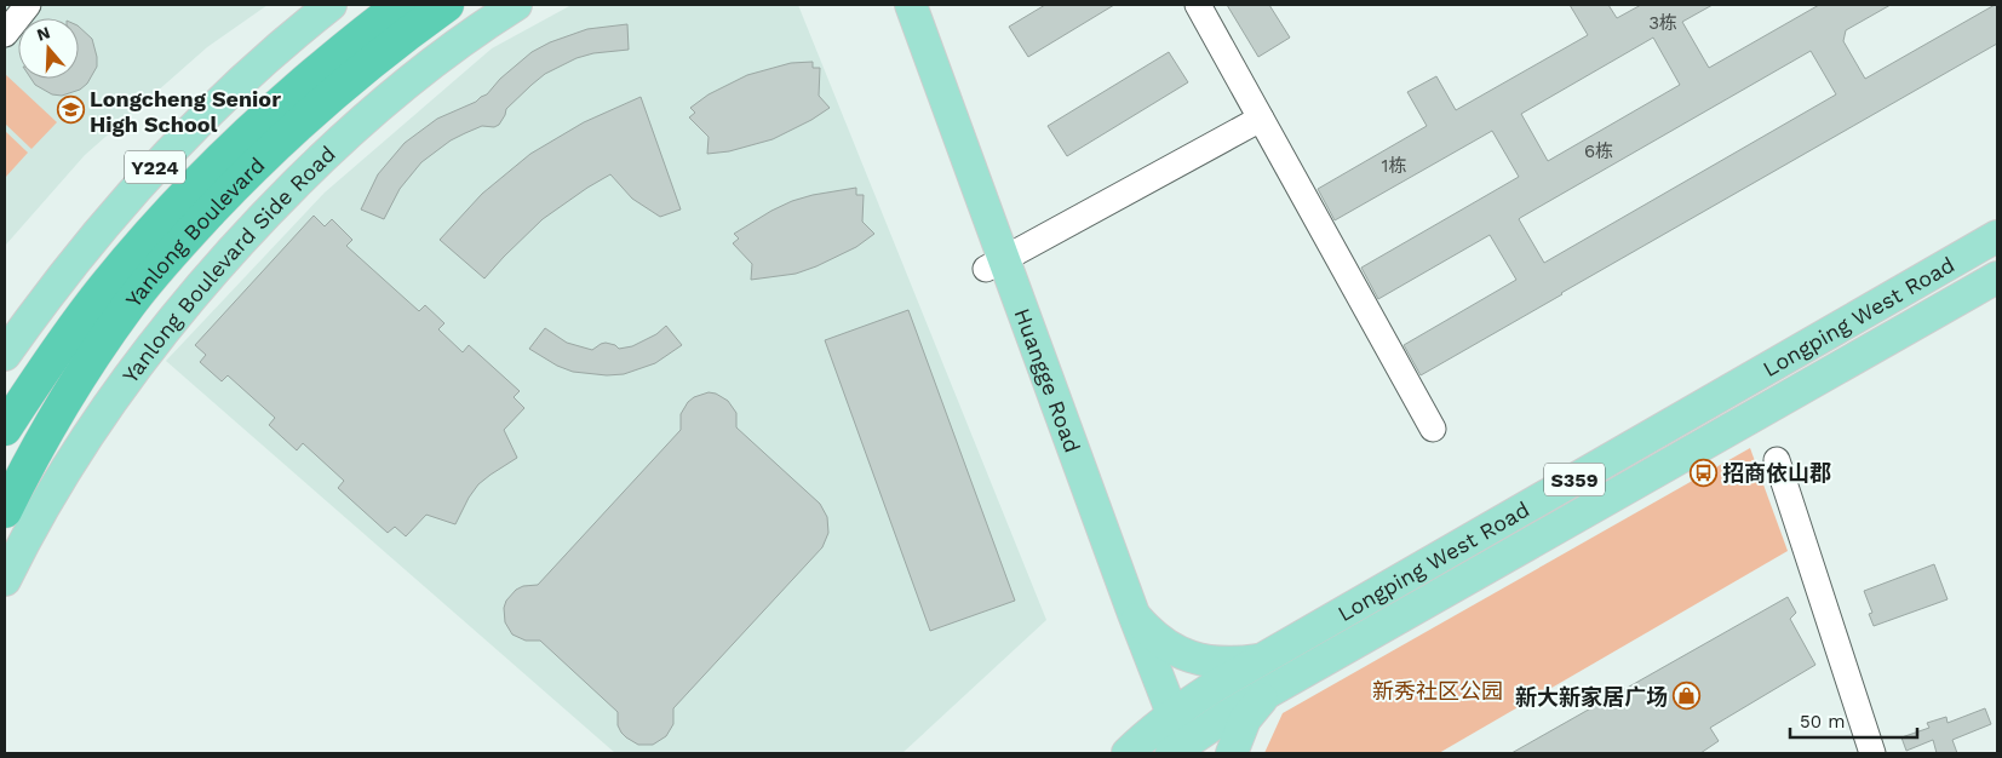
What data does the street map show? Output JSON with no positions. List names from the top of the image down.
{
  "streets": {
    "highway": ["Yanlong Boulevard"],
    "main road": [
      "Y224",
      "Yanlong Boulevard Side Road",
      "Longping West Road",
      "Huangge Road",
      "S359"
    ]
  },
  "crossings": [
    ["Longping West Road", "Huangge Road"]
  ],
  "parks": ["新秀社区公园"],
  "places": {
    "school or university": ["Longcheng Senior High School"],
    "bus stop": ["招商依山郡"],
    "shop": ["新大新家居广场"]
  },
  "house_numbers": ["3栋", "6栋", "1栋"],
  "scale_bar": "50 m",
  "north": "top"
}
